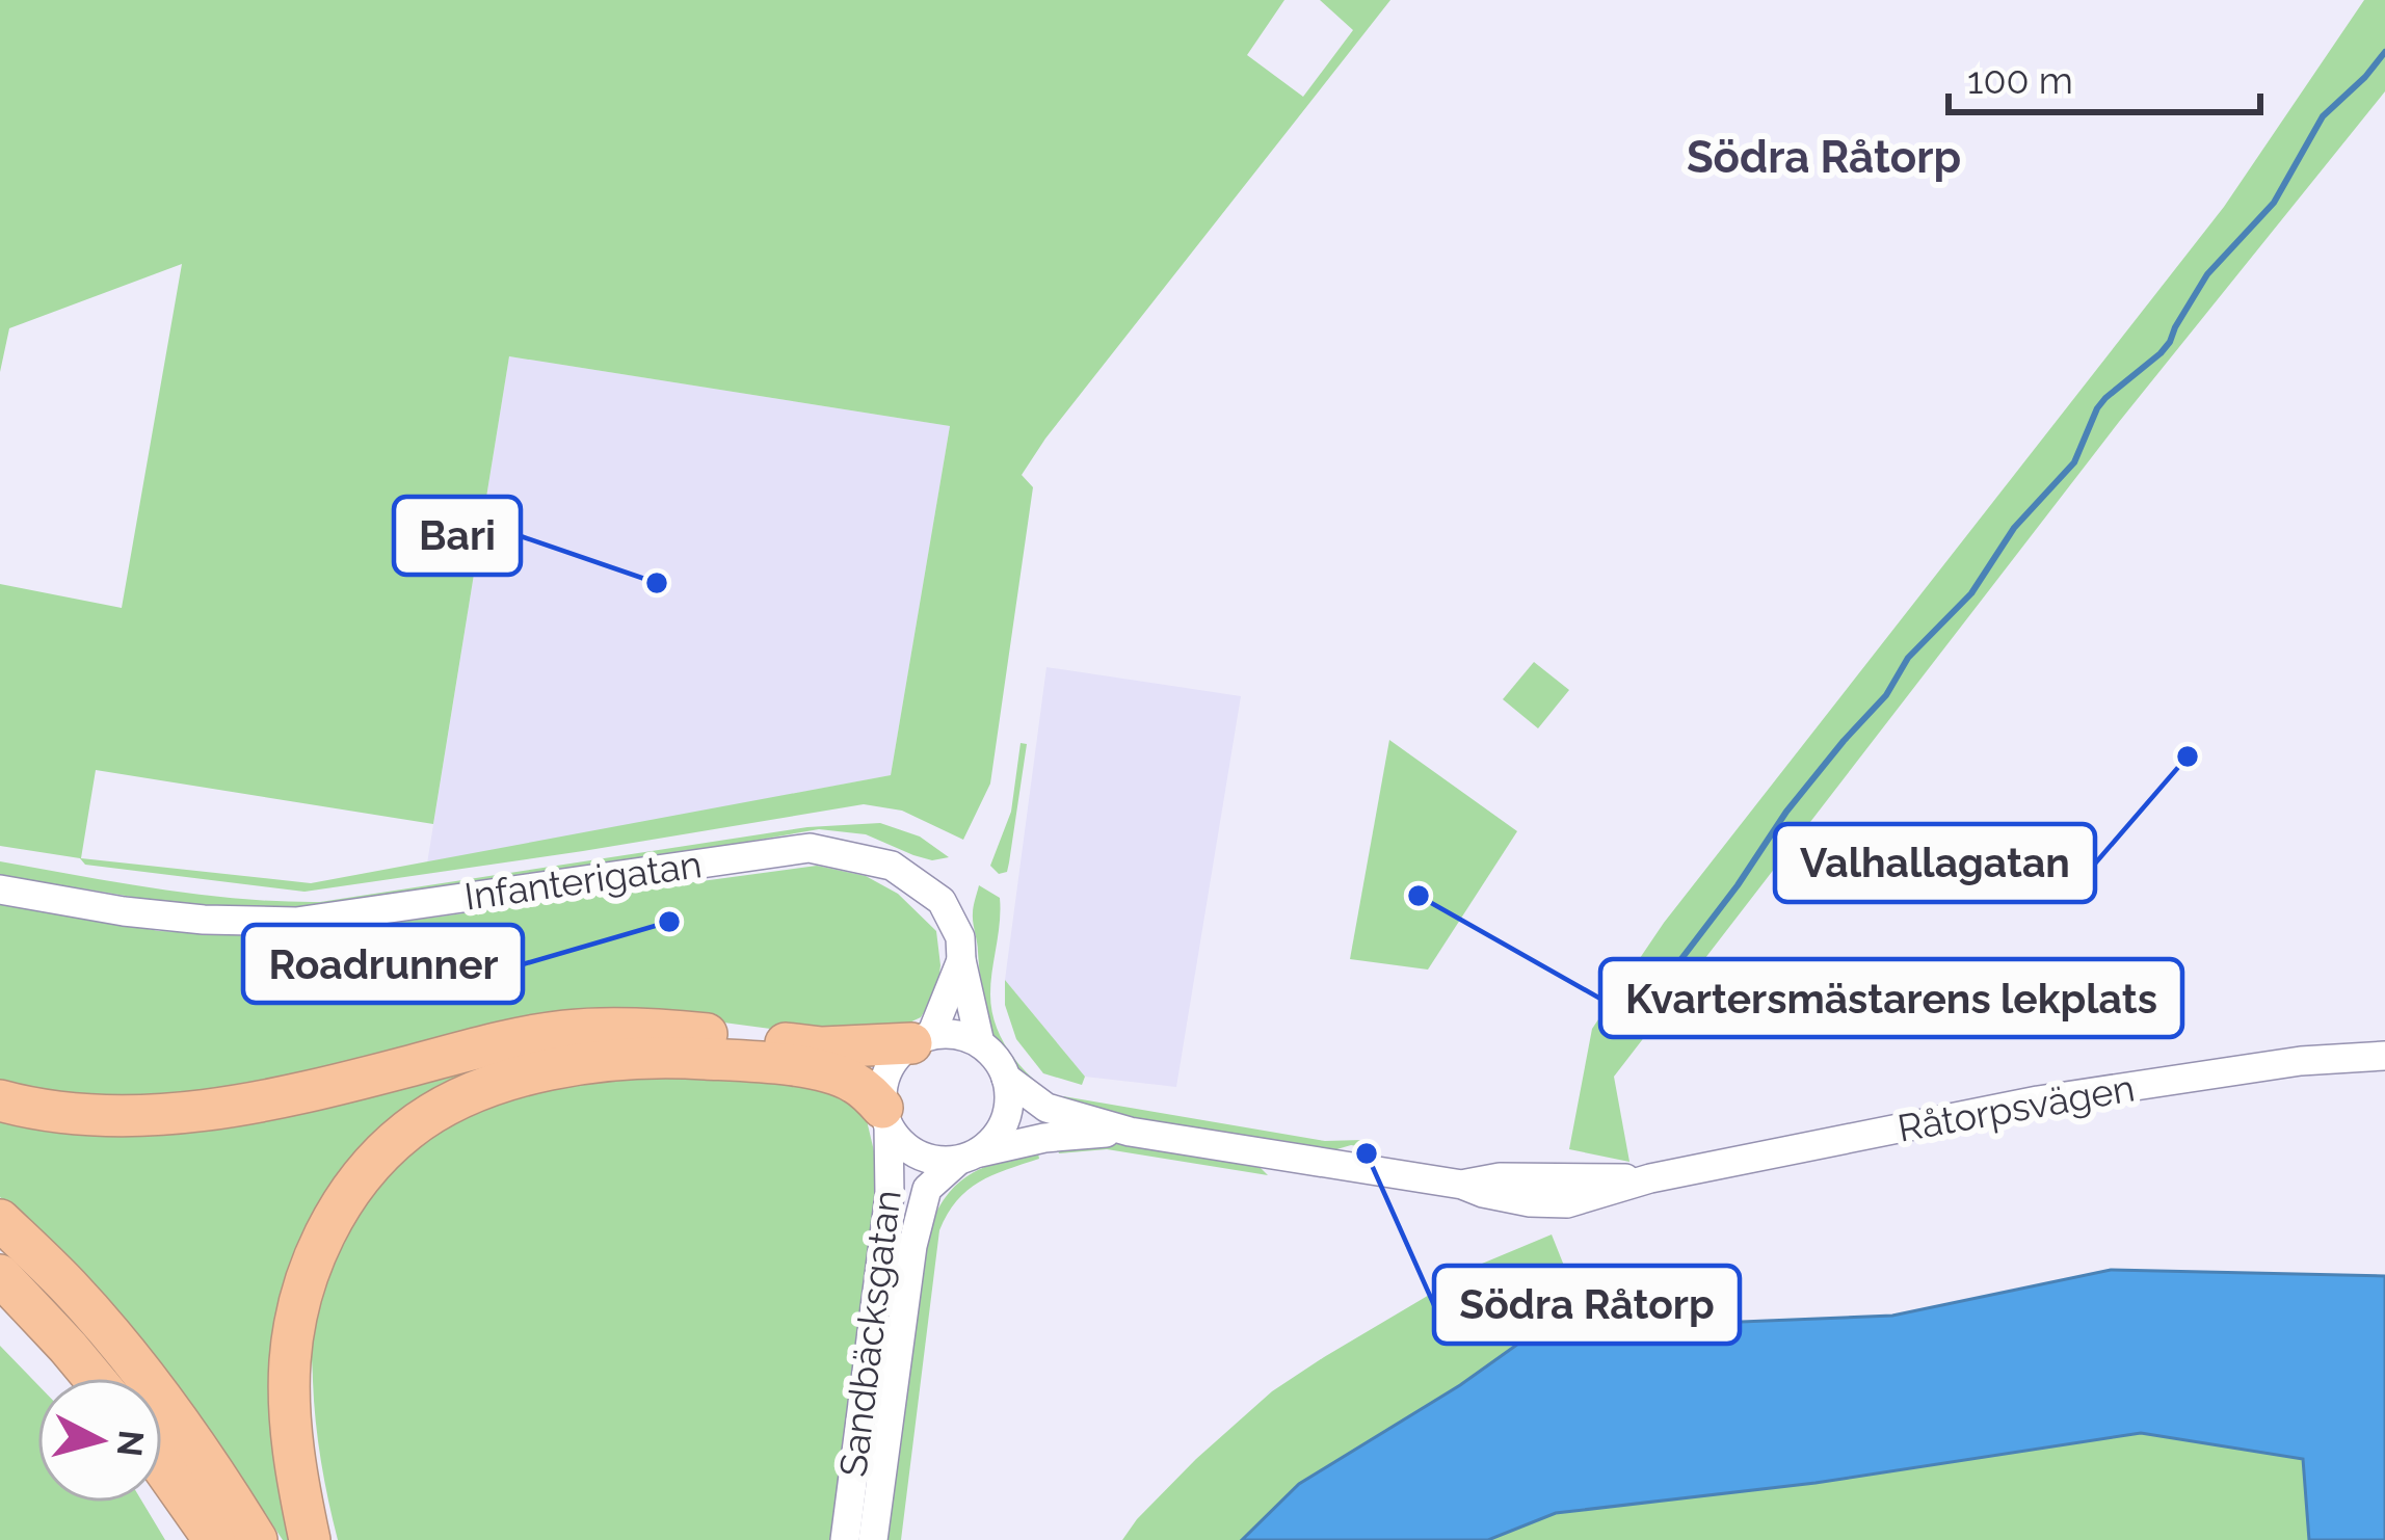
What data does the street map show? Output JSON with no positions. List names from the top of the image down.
{
  "streets": {
    "street": ["Infanterigatan", "Råtorpsvägen", "Sandbäcksgatan"]
  },
  "crossings": [
    ["Infanterigatan", "Sandbäcksgatan"]
  ],
  "districts": ["Södra Råtorp"],
  "places": [
    "Bari",
    "Valhallagatan",
    "Kvartersmästarens lekplats",
    "Roadrunner",
    "Södra Råtorp"
  ],
  "scale_bar": "100 m",
  "north": "right"
}
